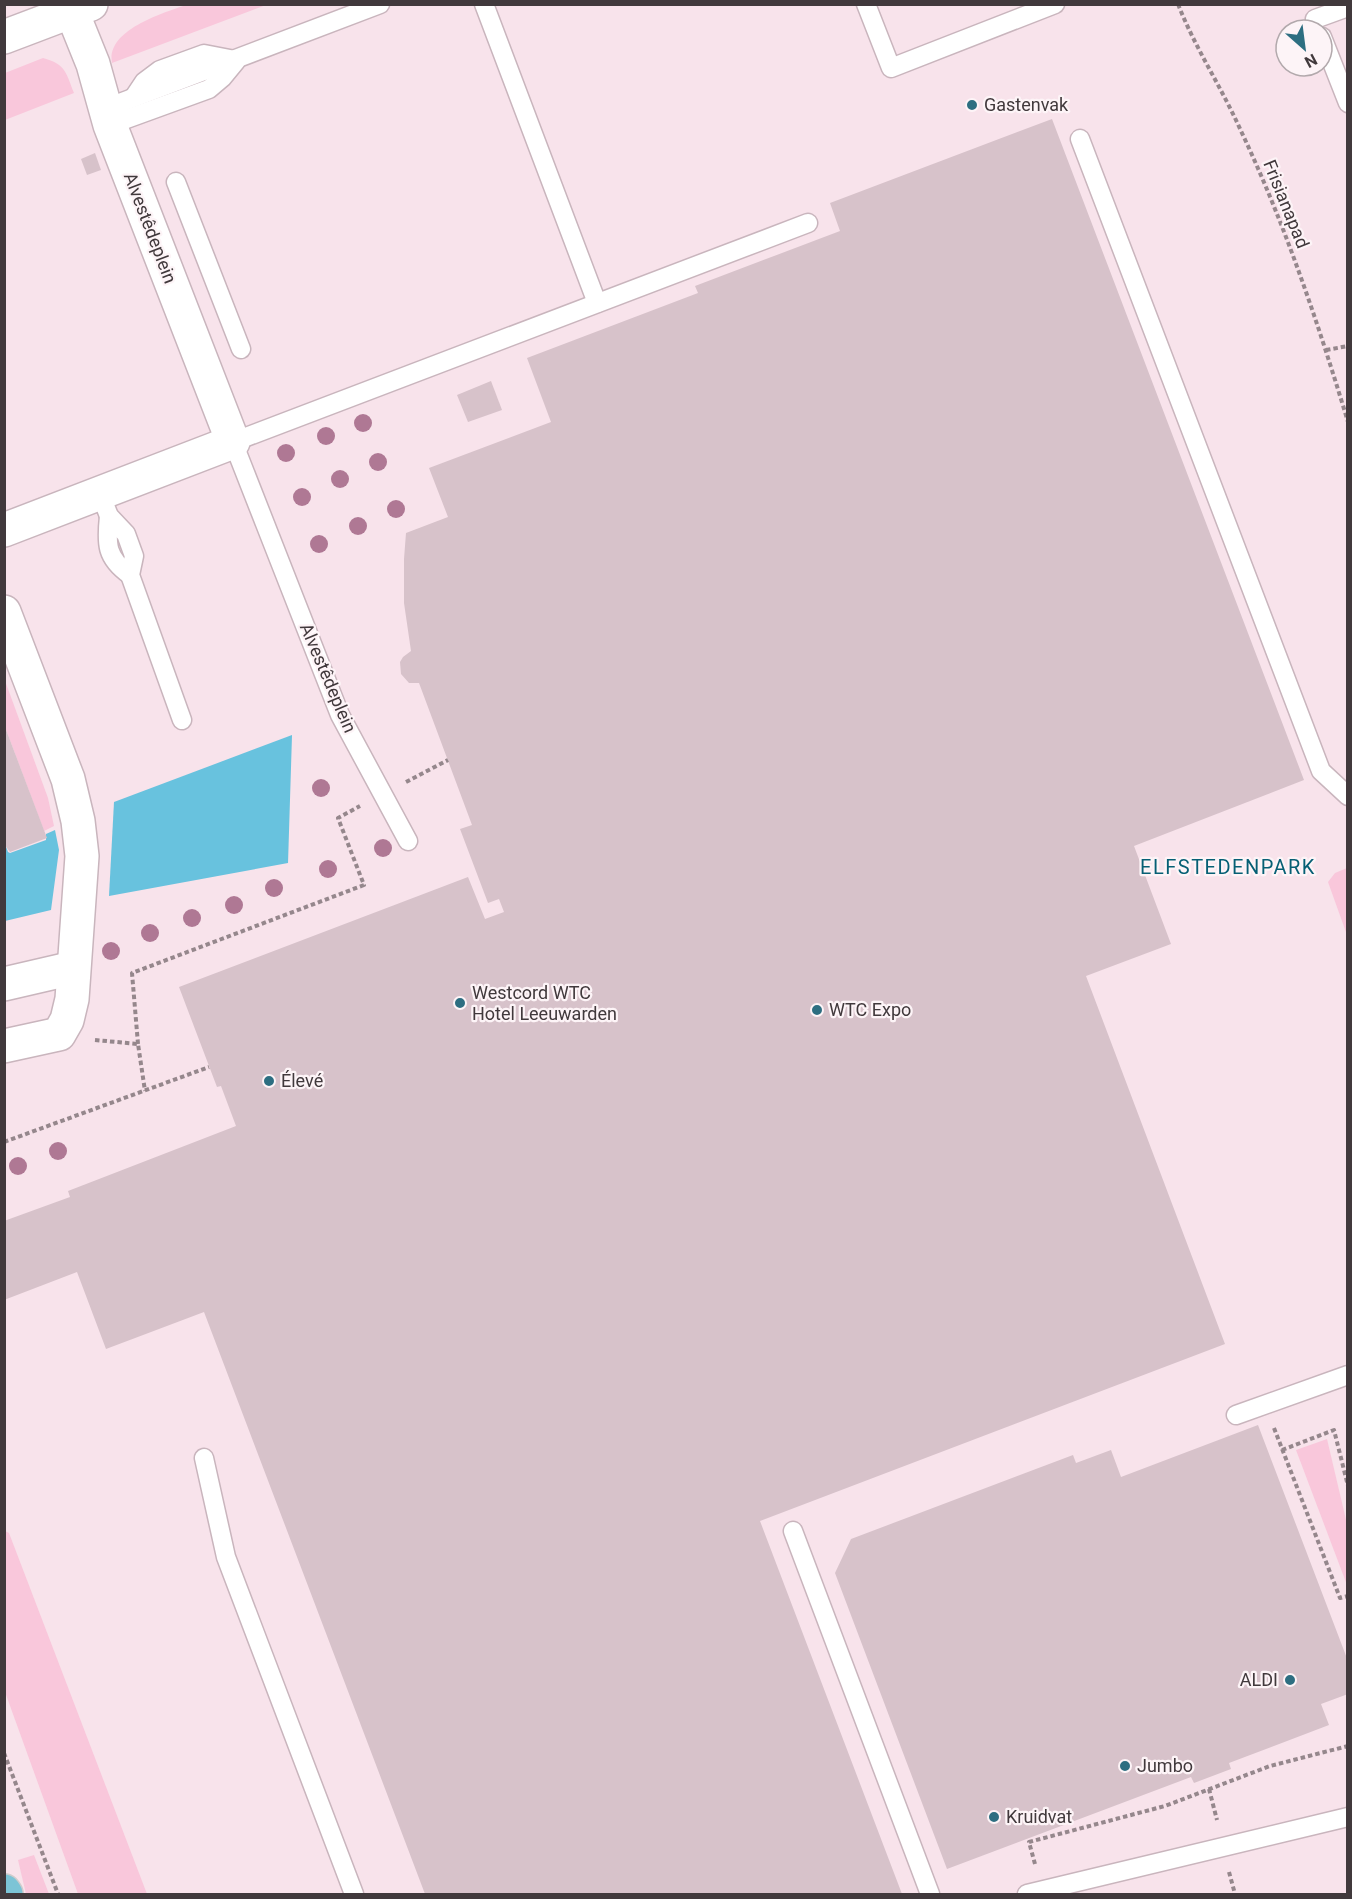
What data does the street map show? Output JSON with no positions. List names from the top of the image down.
{
  "streets": {
    "street": ["Alvestêdeplein"],
    "path": ["Frisianapad"]
  },
  "districts": ["ELFSTEDENPARK"],
  "places": [
    "Gastenvak",
    "Westcord WTC Hotel Leeuwarden",
    "WTC Expo",
    "Élevé",
    "ALDI",
    "Jumbo",
    "Kruidvat"
  ],
  "north": "bottom right"
}
